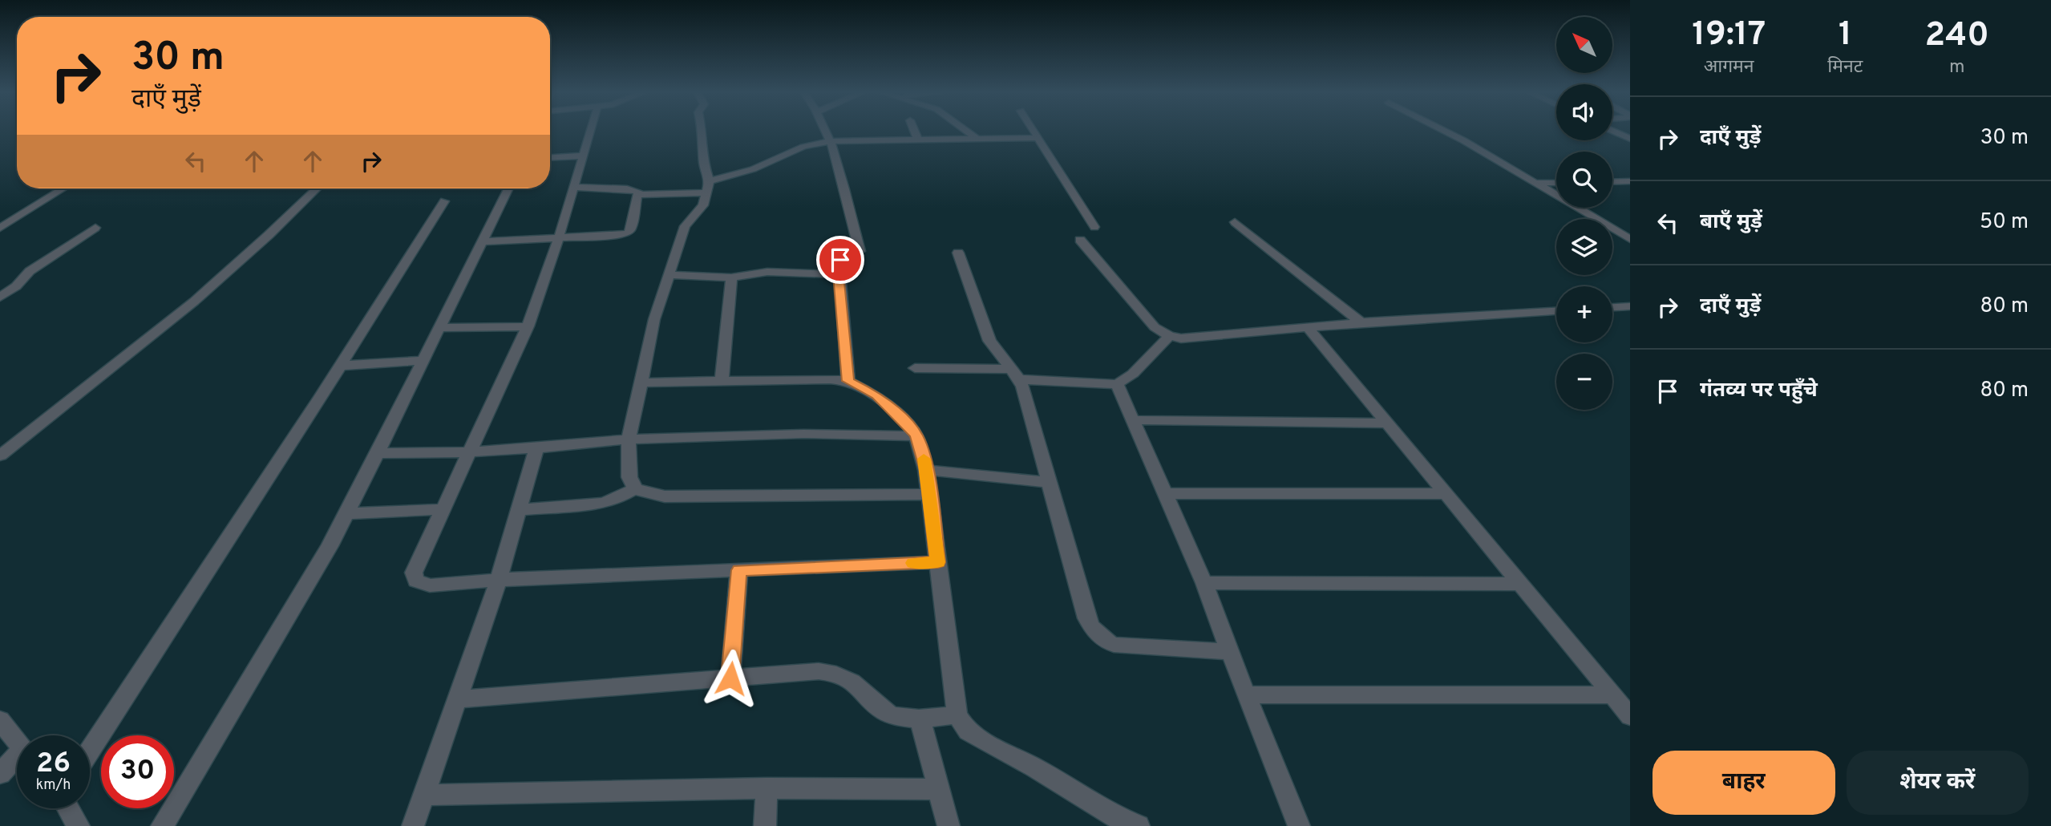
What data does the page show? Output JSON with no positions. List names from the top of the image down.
{
  "north": "top left",
  "page": {
    "eta": [
      "19:17",
      "आगमन",
      "1",
      "मिनट",
      "240",
      "m"
    ],
    "map_buttons": ["+", "−"],
    "turn": ["30 m", "दाएँ मुड़ें"],
    "list": [
      {
        "name": "दाएँ मुड़ें",
        "value": "30 m"
      },
      {
        "name": "बाएँ मुड़ें",
        "value": "50 m"
      },
      {
        "name": "दाएँ मुड़ें",
        "value": "80 m"
      },
      {
        "name": "गंतव्य पर पहुँचे",
        "value": "80 m"
      }
    ],
    "speed": "26 km/h",
    "limit": "30",
    "buttons": ["बाहर", "शेयर करें"]
  }
}
